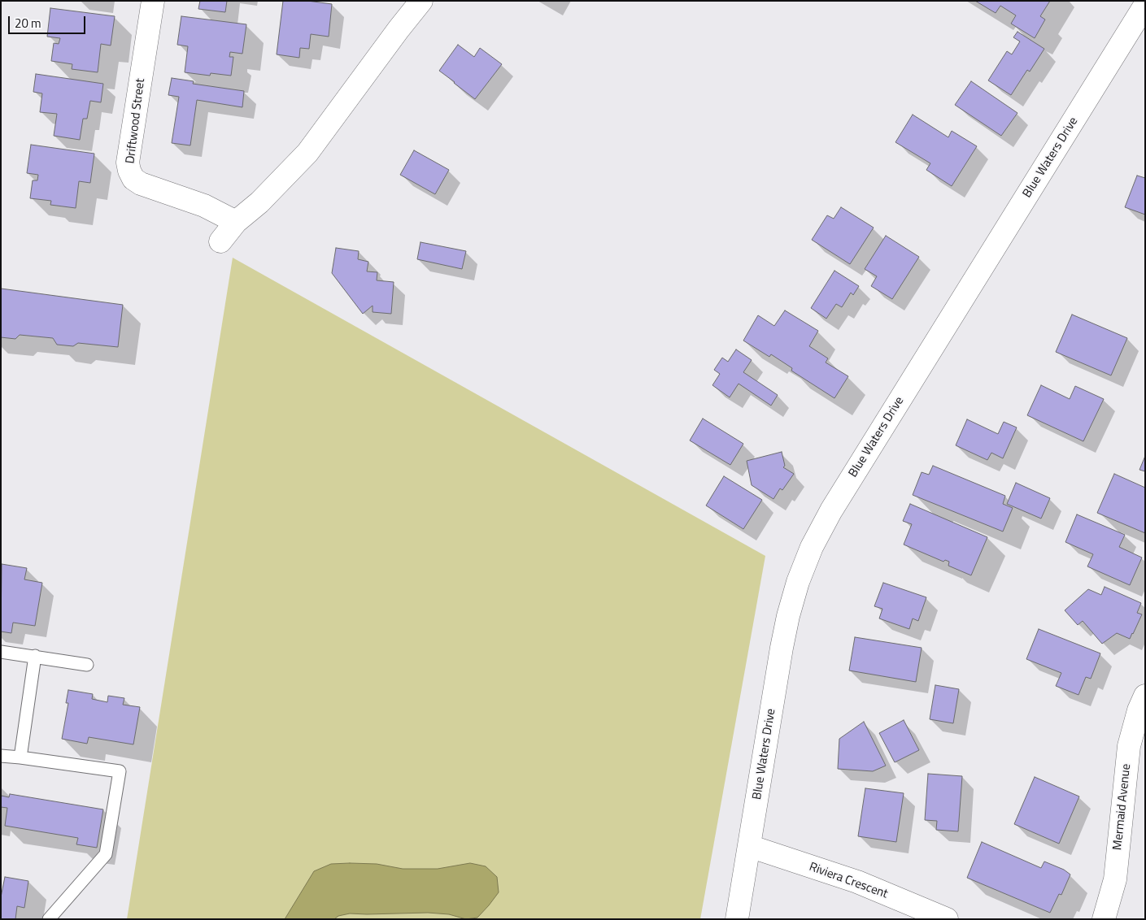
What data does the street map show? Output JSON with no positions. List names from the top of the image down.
{
  "streets": {
    "street": [
      "Driftwood Street",
      "Blue Waters Drive",
      "Mermaid Avenue",
      "Riviera Crescent"
    ]
  },
  "crossings": [
    ["Blue Waters Drive", "Riviera Crescent"]
  ],
  "scale_bar": "20 m"
}
